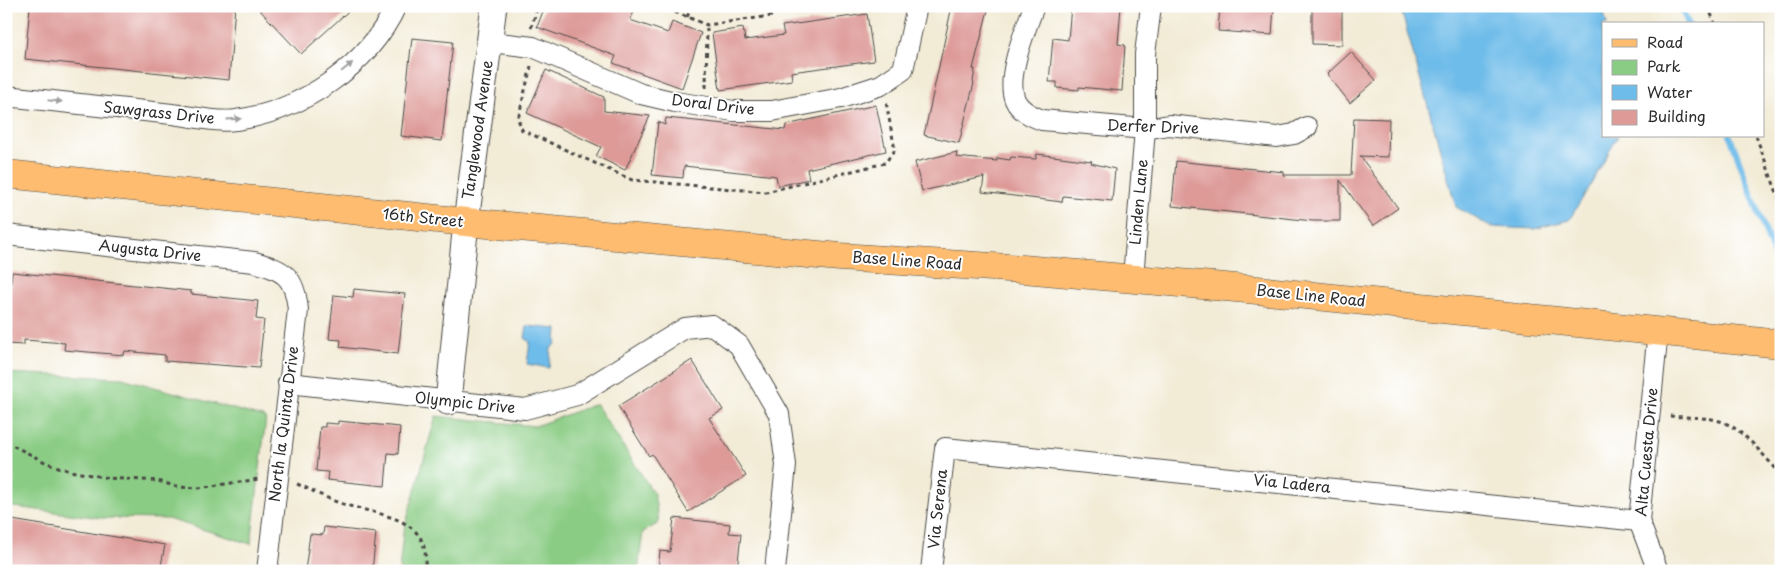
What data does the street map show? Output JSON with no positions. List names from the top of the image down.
{
  "streets": {
    "main road": ["16th Street", "Base Line Road"],
    "street": [
      "Doral Drive",
      "Sawgrass Drive",
      "Derfer Drive",
      "Tanglewood Avenue",
      "Linden Lane",
      "Augusta Drive",
      "Olympic Drive",
      "North la Quinta Drive",
      "Alta Cuesta Drive",
      "Via Ladera",
      "Via Serena"
    ]
  },
  "crossings": [
    ["Doral Drive", "Tanglewood Avenue"],
    ["Derfer Drive", "Linden Lane"],
    ["Tanglewood Avenue", "16th Street"],
    ["Tanglewood Avenue", "Olympic Drive"],
    ["Linden Lane", "Base Line Road"],
    ["16th Street", "Base Line Road"],
    ["Augusta Drive", "North la Quinta Drive"],
    ["Base Line Road", "Alta Cuesta Drive"],
    ["Olympic Drive", "North la Quinta Drive"],
    ["Alta Cuesta Drive", "Via Ladera"],
    ["Via Ladera", "Via Serena"]
  ],
  "one_way": ["Sawgrass Drive"],
  "legend": [
    "Road",
    "Park",
    "Water",
    "Building"
  ]
}
